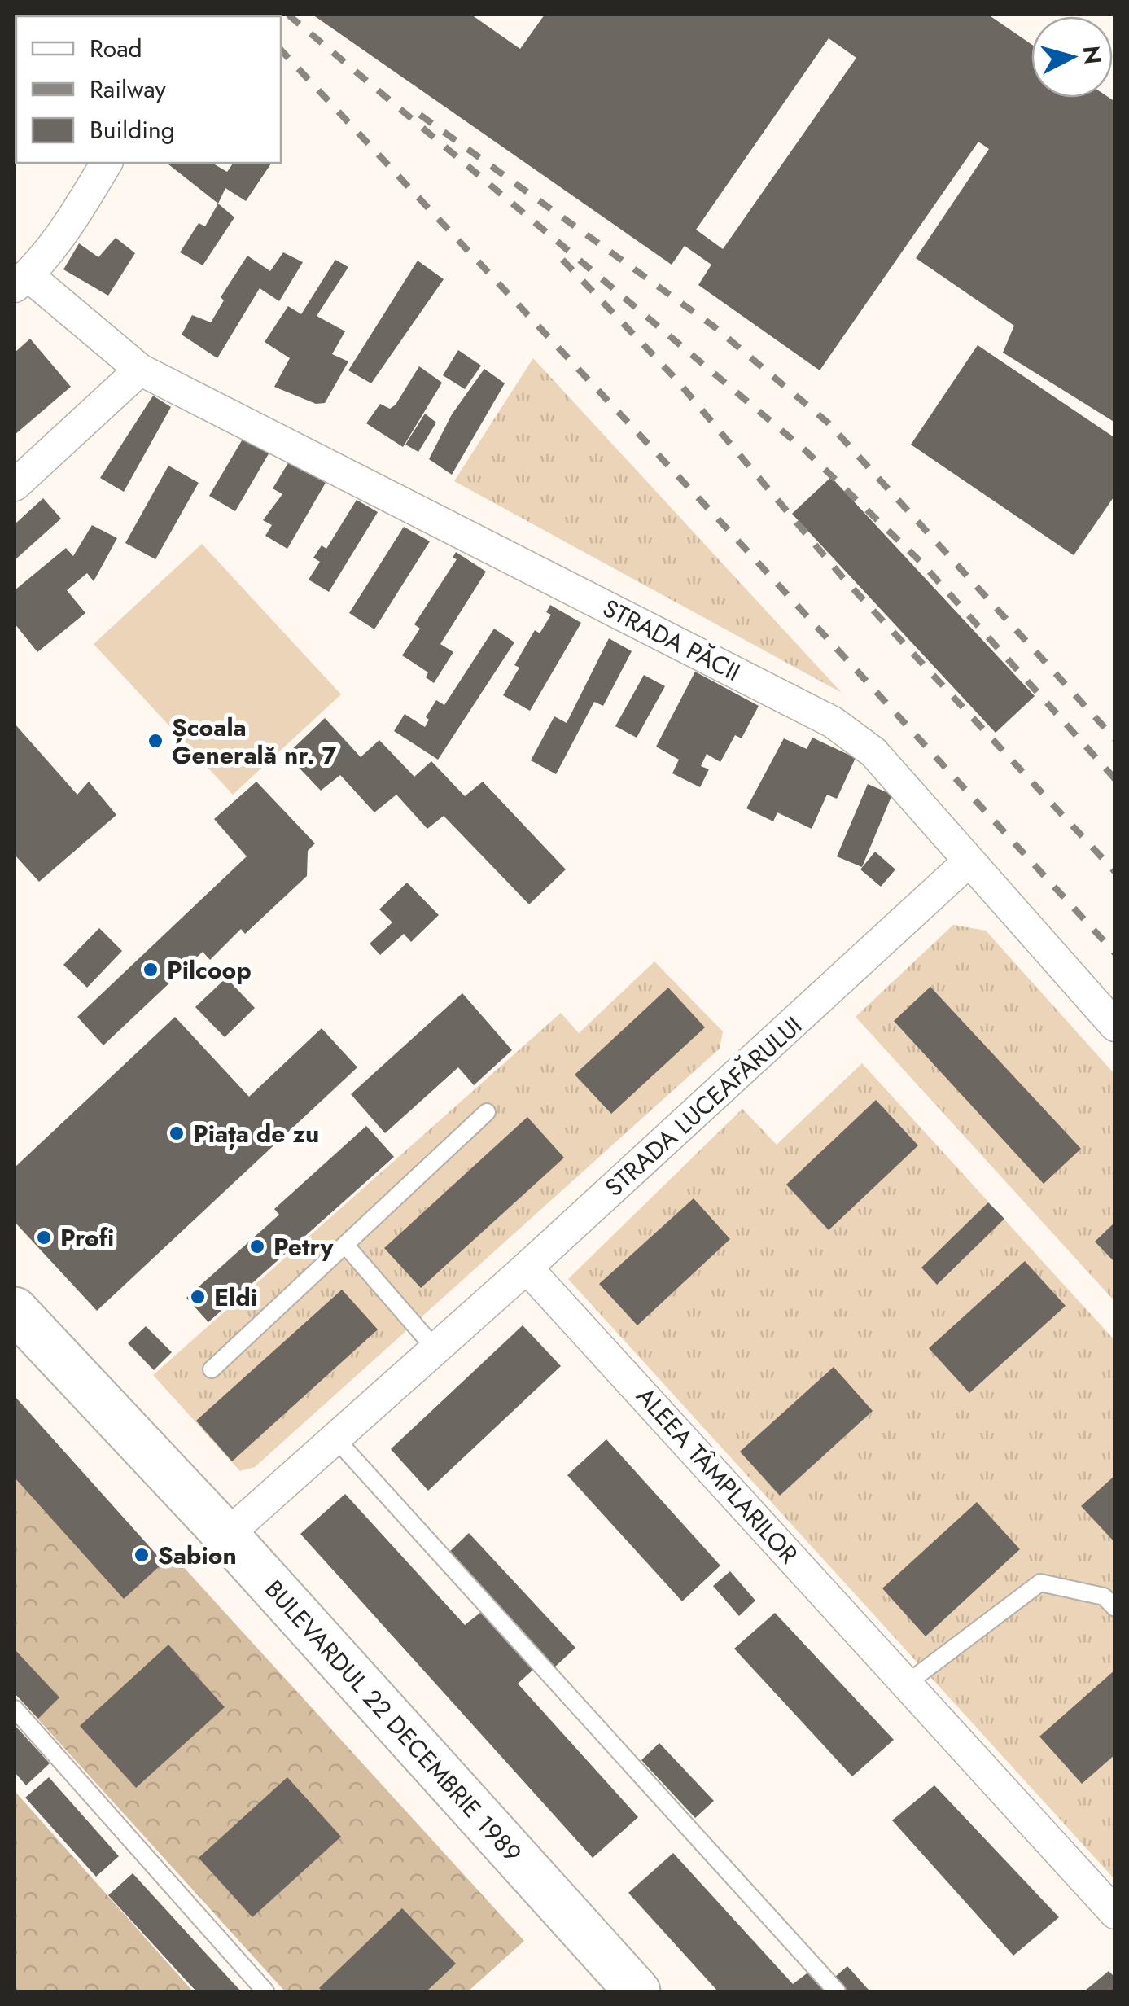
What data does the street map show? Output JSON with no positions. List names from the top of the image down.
{
  "streets": {
    "main road": ["BULEVARDUL 22 DECEMBRIE 1989"],
    "street": ["STRADA PĂCII", "STRADA LUCEAFĂRULUI", "ALEEA TÂMPLARILOR"]
  },
  "crossings": [
    ["STRADA PĂCII", "STRADA LUCEAFĂRULUI"],
    ["STRADA LUCEAFĂRULUI", "ALEEA TÂMPLARILOR"],
    ["STRADA LUCEAFĂRULUI", "BULEVARDUL 22 DECEMBRIE 1989"]
  ],
  "places": [
    "Școala Generală nr. 7",
    "Pilcoop",
    "Piața de zu",
    "Profi",
    "Petry",
    "Eldi",
    "Sabion"
  ],
  "legend": ["Road", "Railway", "Building"],
  "north": "right"
}
